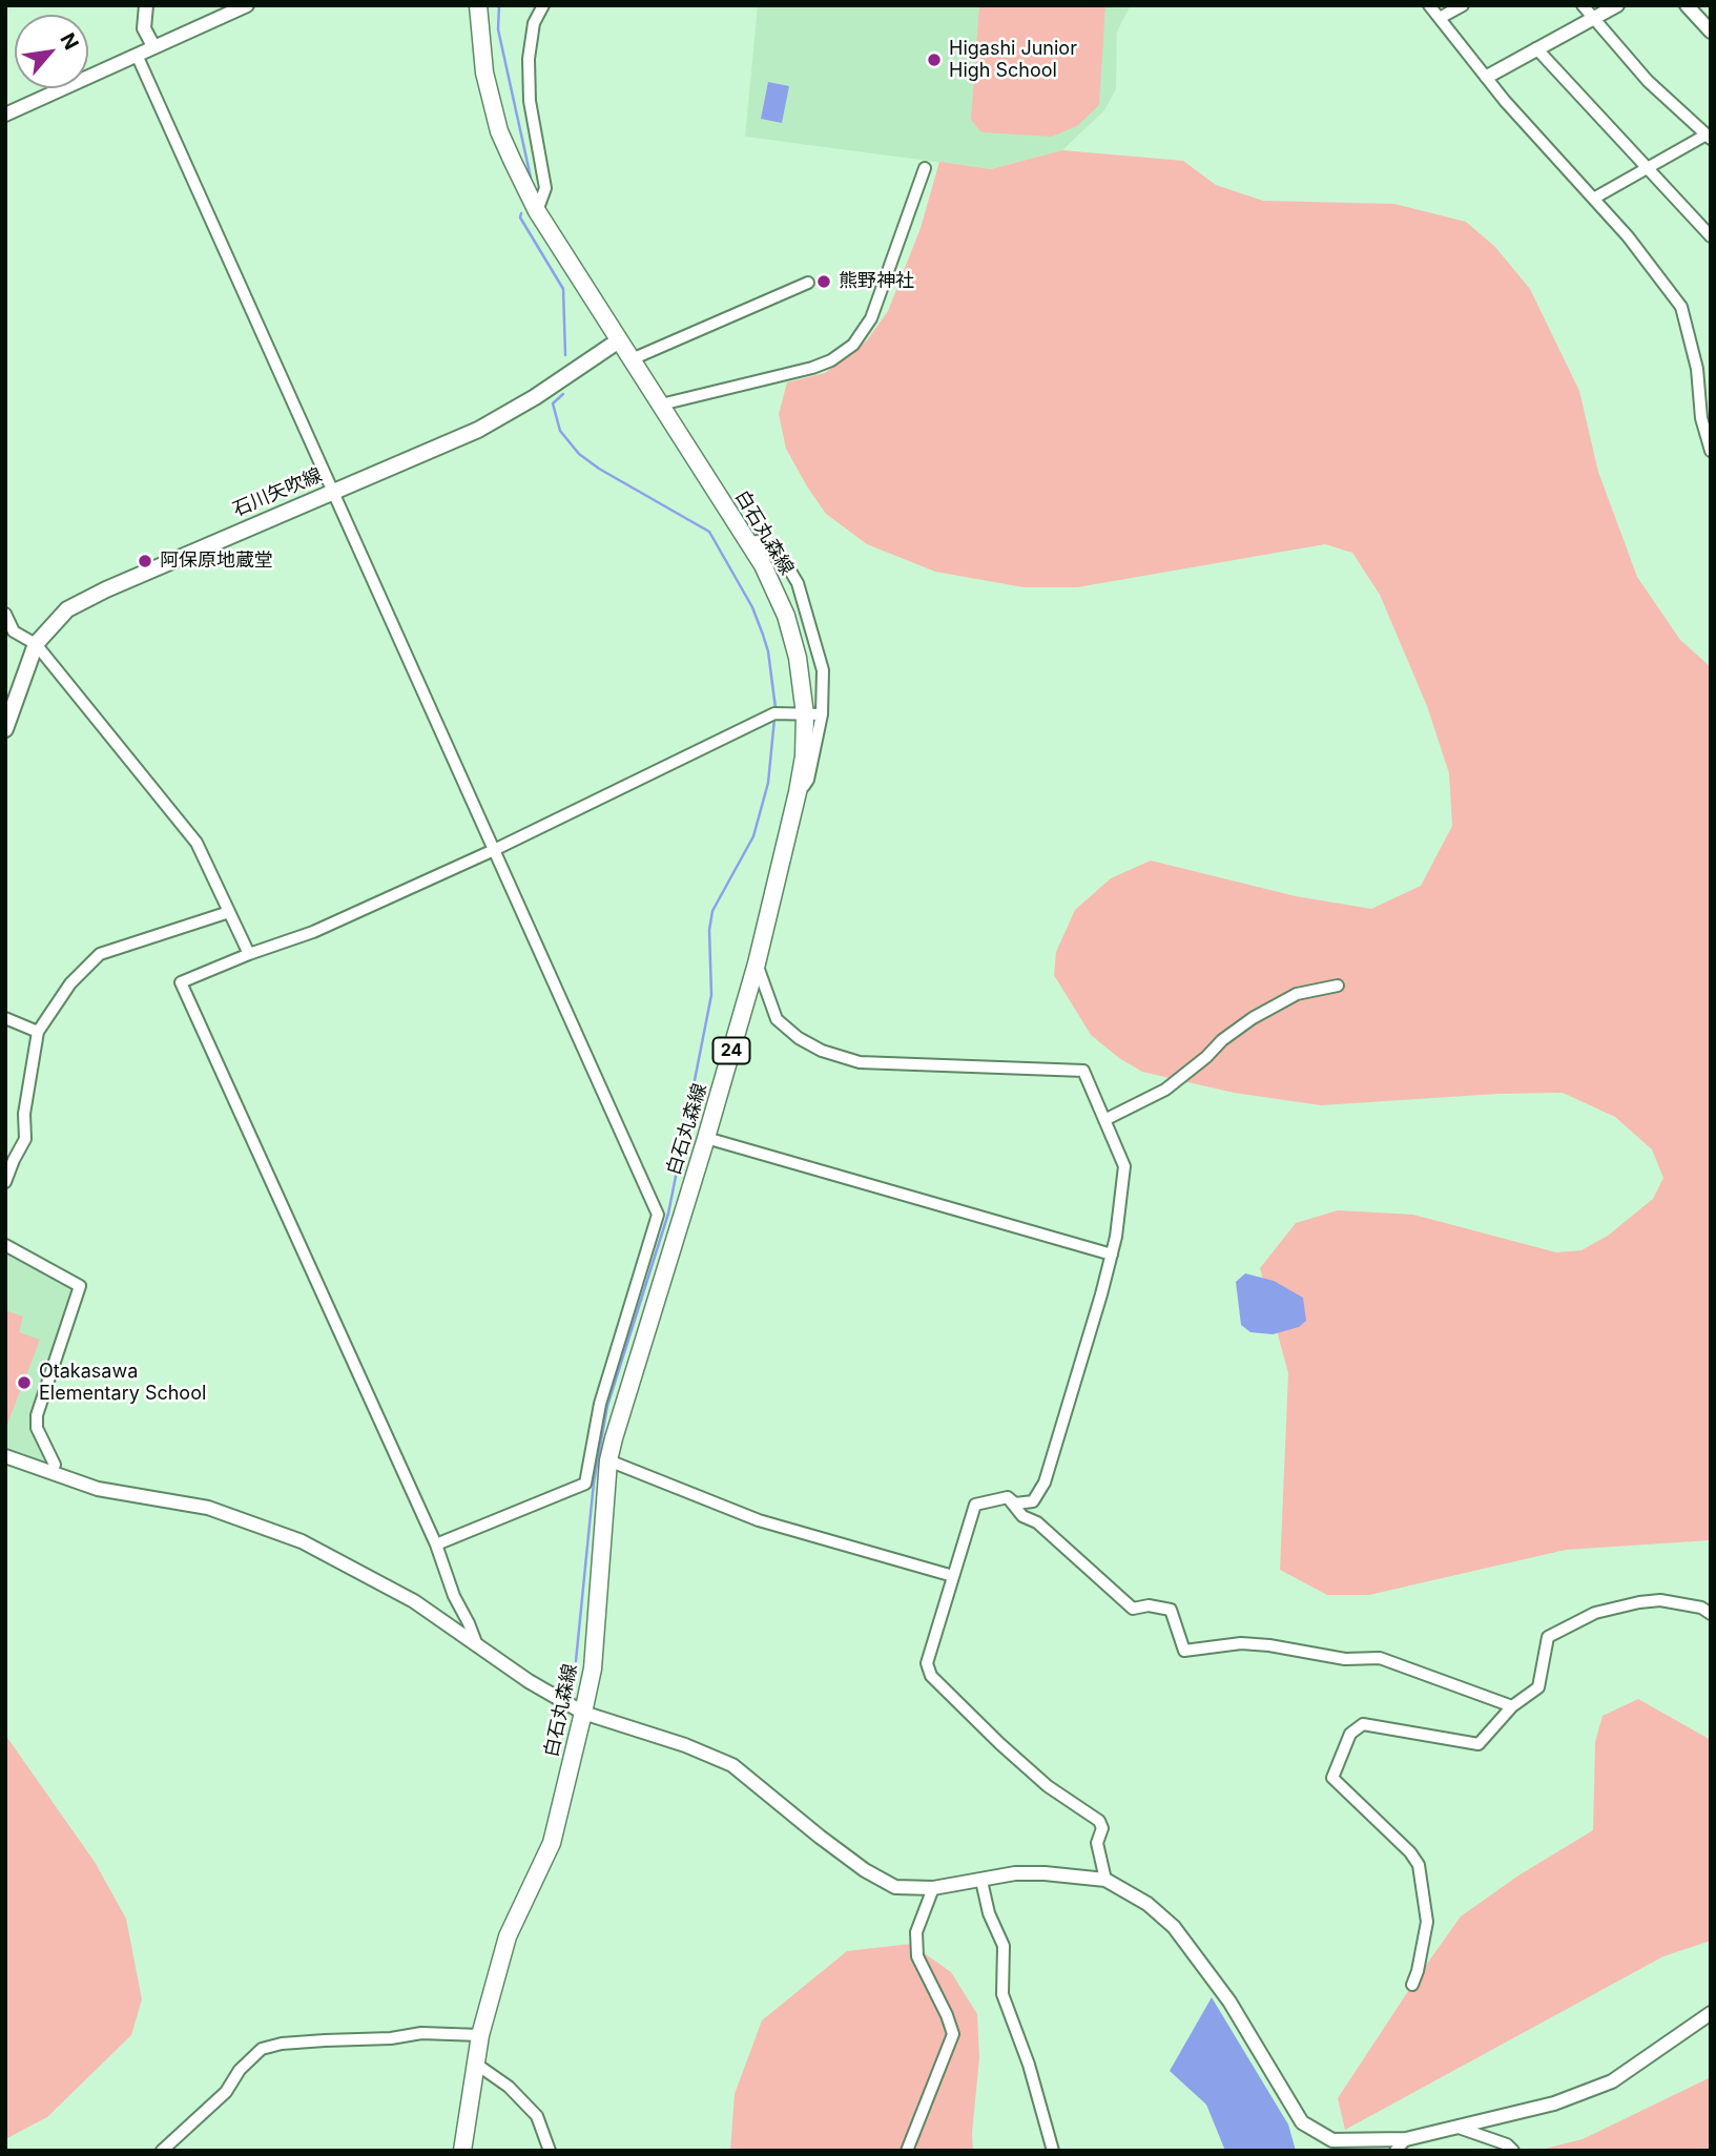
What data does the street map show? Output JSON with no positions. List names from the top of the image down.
{
  "streets": {
    "main road": ["石川矢吹線", "白石丸森線", "24"]
  },
  "crossings": [
    ["石川矢吹線", "白石丸森線"]
  ],
  "places": [
    "Higashi Junior High School",
    "熊野神社",
    "阿保原地蔵堂",
    "Otakasawa Elementary School"
  ],
  "north": "top right"
}
